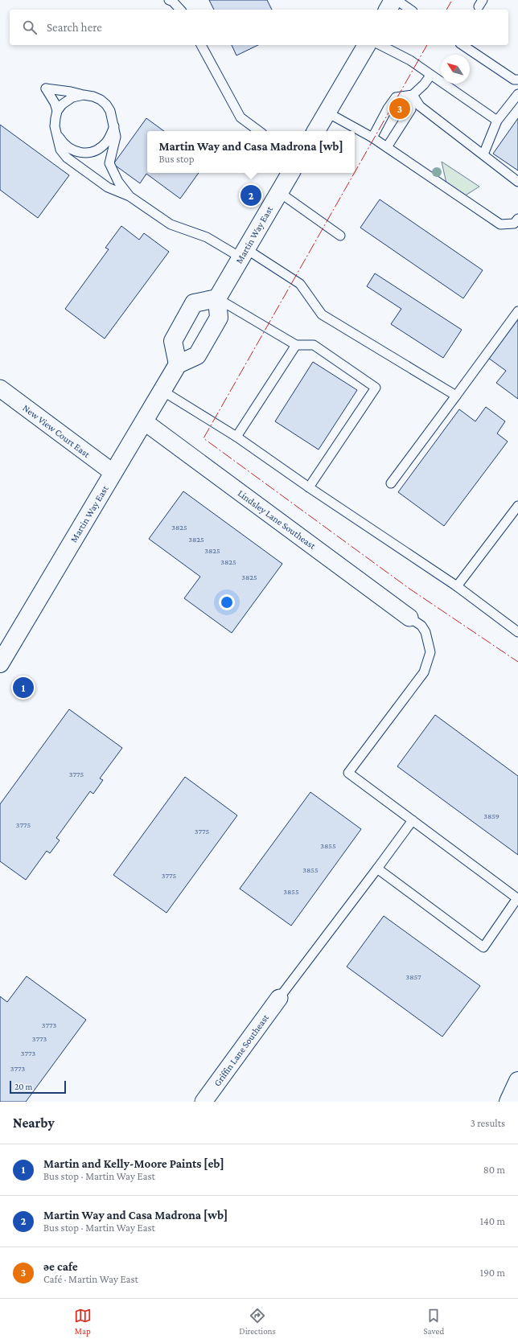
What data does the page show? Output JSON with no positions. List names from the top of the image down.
{
  "streets": {
    "main road": ["Martin Way East"],
    "street": ["New View Court East", "Lindsley Lane Southeast", "Griffin Lane Southeast"]
  },
  "crossings": [
    ["Martin Way East", "New View Court East"],
    ["Martin Way East", "Lindsley Lane Southeast"]
  ],
  "house_numbers": [
    "3825",
    "3825",
    "3825",
    "3825",
    "3825",
    "3775",
    "3859",
    "3775",
    "3775",
    "3855",
    "3855",
    "3775",
    "3855",
    "3857",
    "3773",
    "3773",
    "3773",
    "3773"
  ],
  "scale_bar": "20 m",
  "north": "top left",
  "page": {
    "search": "Search here",
    "pins": ["3", "2", "1"],
    "popup": ["Martin Way and Casa Madrona [wb]", "Bus stop"],
    "scale": "20 m",
    "heading": ["Nearby", "3 results"],
    "list": [
      {
        "mark": "1",
        "name": "Martin and Kelly-Moore Paints [eb]",
        "note": "Bus stop · Martin Way East",
        "value": "80 m"
      },
      {
        "mark": "2",
        "name": "Martin Way and Casa Madrona [wb]",
        "note": "Bus stop · Martin Way East",
        "value": "140 m"
      },
      {
        "mark": "3",
        "name": "əe cafe",
        "note": "Café · Martin Way East",
        "value": "190 m"
      }
    ],
    "nav": ["Map", "Directions", "Saved"]
  }
}
